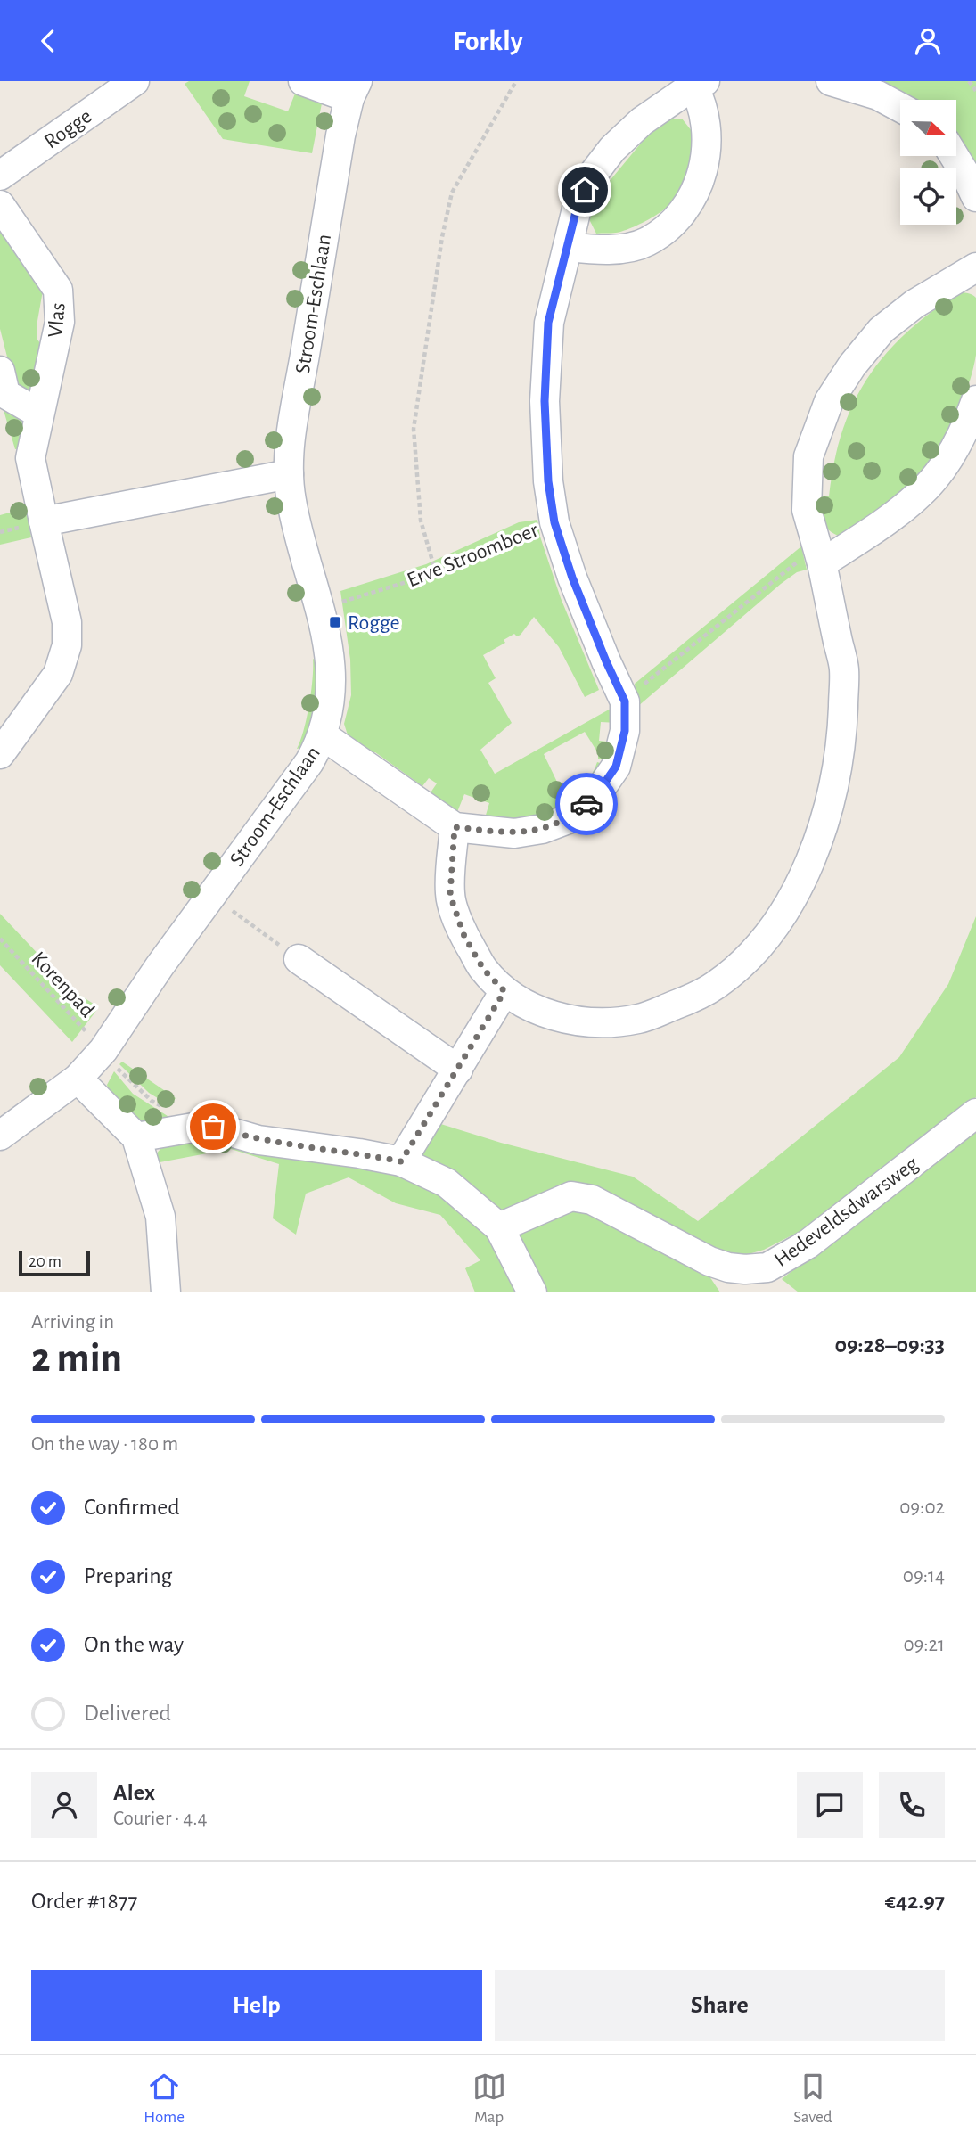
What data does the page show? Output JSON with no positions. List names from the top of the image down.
{
  "streets": {
    "street": [
      "Rogge",
      "Stroom-Eschlaan",
      "Vlas",
      "Erve Stroomboer",
      "Hedeveldsdwarsweg"
    ],
    "path": ["Korenpad"]
  },
  "crossings": [
    ["Stroom-Eschlaan", "Erve Stroomboer"],
    ["Stroom-Eschlaan", "Korenpad"]
  ],
  "places": {
    "transit": ["Rogge"]
  },
  "scale_bar": "20 m",
  "north": "right",
  "page": {
    "header": "Forkly",
    "scale": "20 m",
    "heading": ["2 min", "Arriving in", "09:28–09:33"],
    "panel": [
      "Alex",
      "Courier · 4.4",
      "Order #1877",
      "€42.97"
    ],
    "bar": "On the way · 180 m",
    "list": [
      ["Confirmed", "09:02"],
      ["Preparing", "09:14"],
      ["On the way", "09:21"],
      "Delivered"
    ],
    "buttons": ["Help", "Share"],
    "tabs": ["Home", "Map", "Saved"]
  }
}
